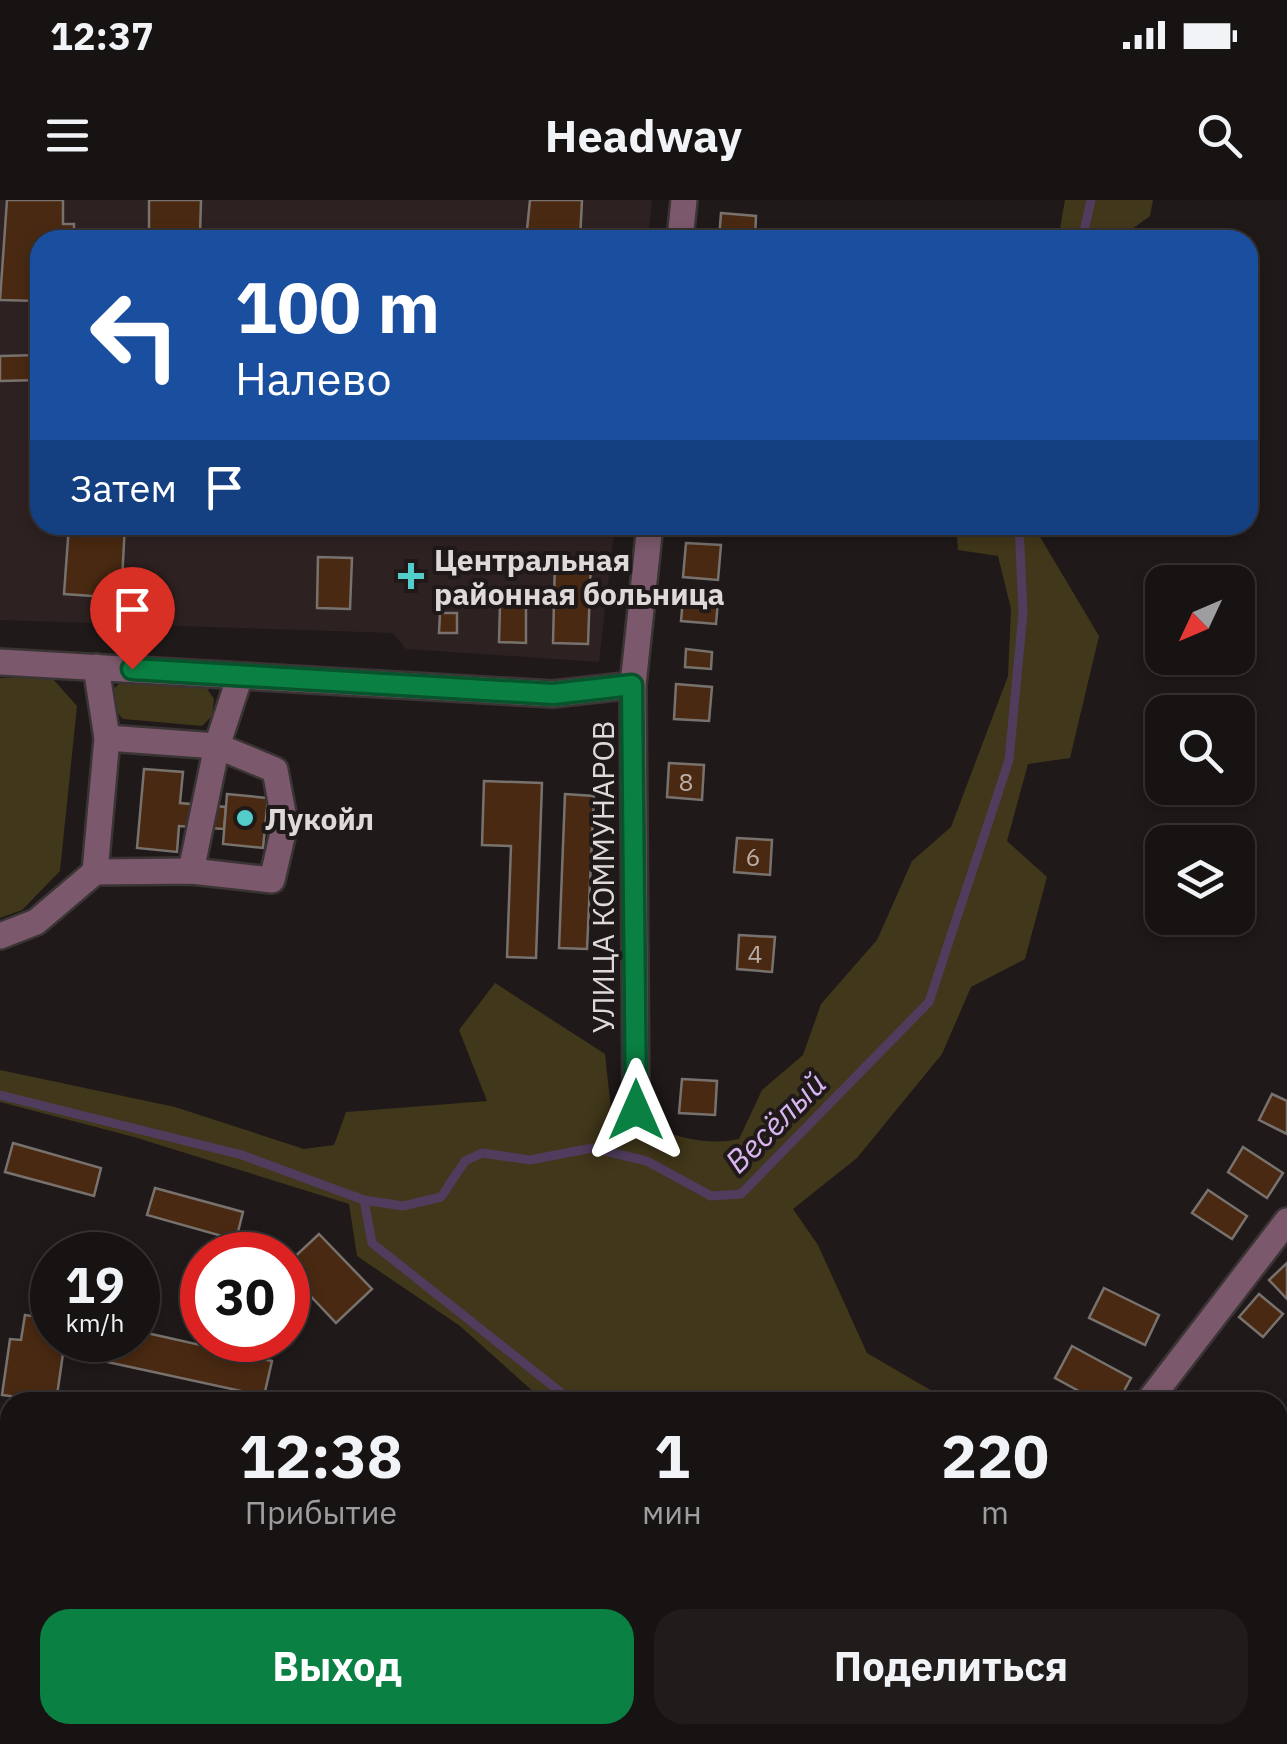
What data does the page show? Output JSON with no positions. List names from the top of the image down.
{
  "streets": {
    "street": ["УЛИЦА КОММУНАРОВ"]
  },
  "water": ["Весёлый"],
  "places": {
    "health": ["Центральная районная больница"],
    "other": ["Лукойл"]
  },
  "house_numbers": ["8", "6", "4"],
  "north": "bottom left",
  "page": {
    "status": "12:37",
    "header": "Headway",
    "turn": ["100 m", "Налево"],
    "then": "Затем",
    "speed": "19 km/h",
    "limit": "30",
    "eta": [
      "12:38",
      "Прибытие",
      "1",
      "мин",
      "220",
      "m"
    ],
    "buttons": ["Выход", "Поделиться"]
  }
}
